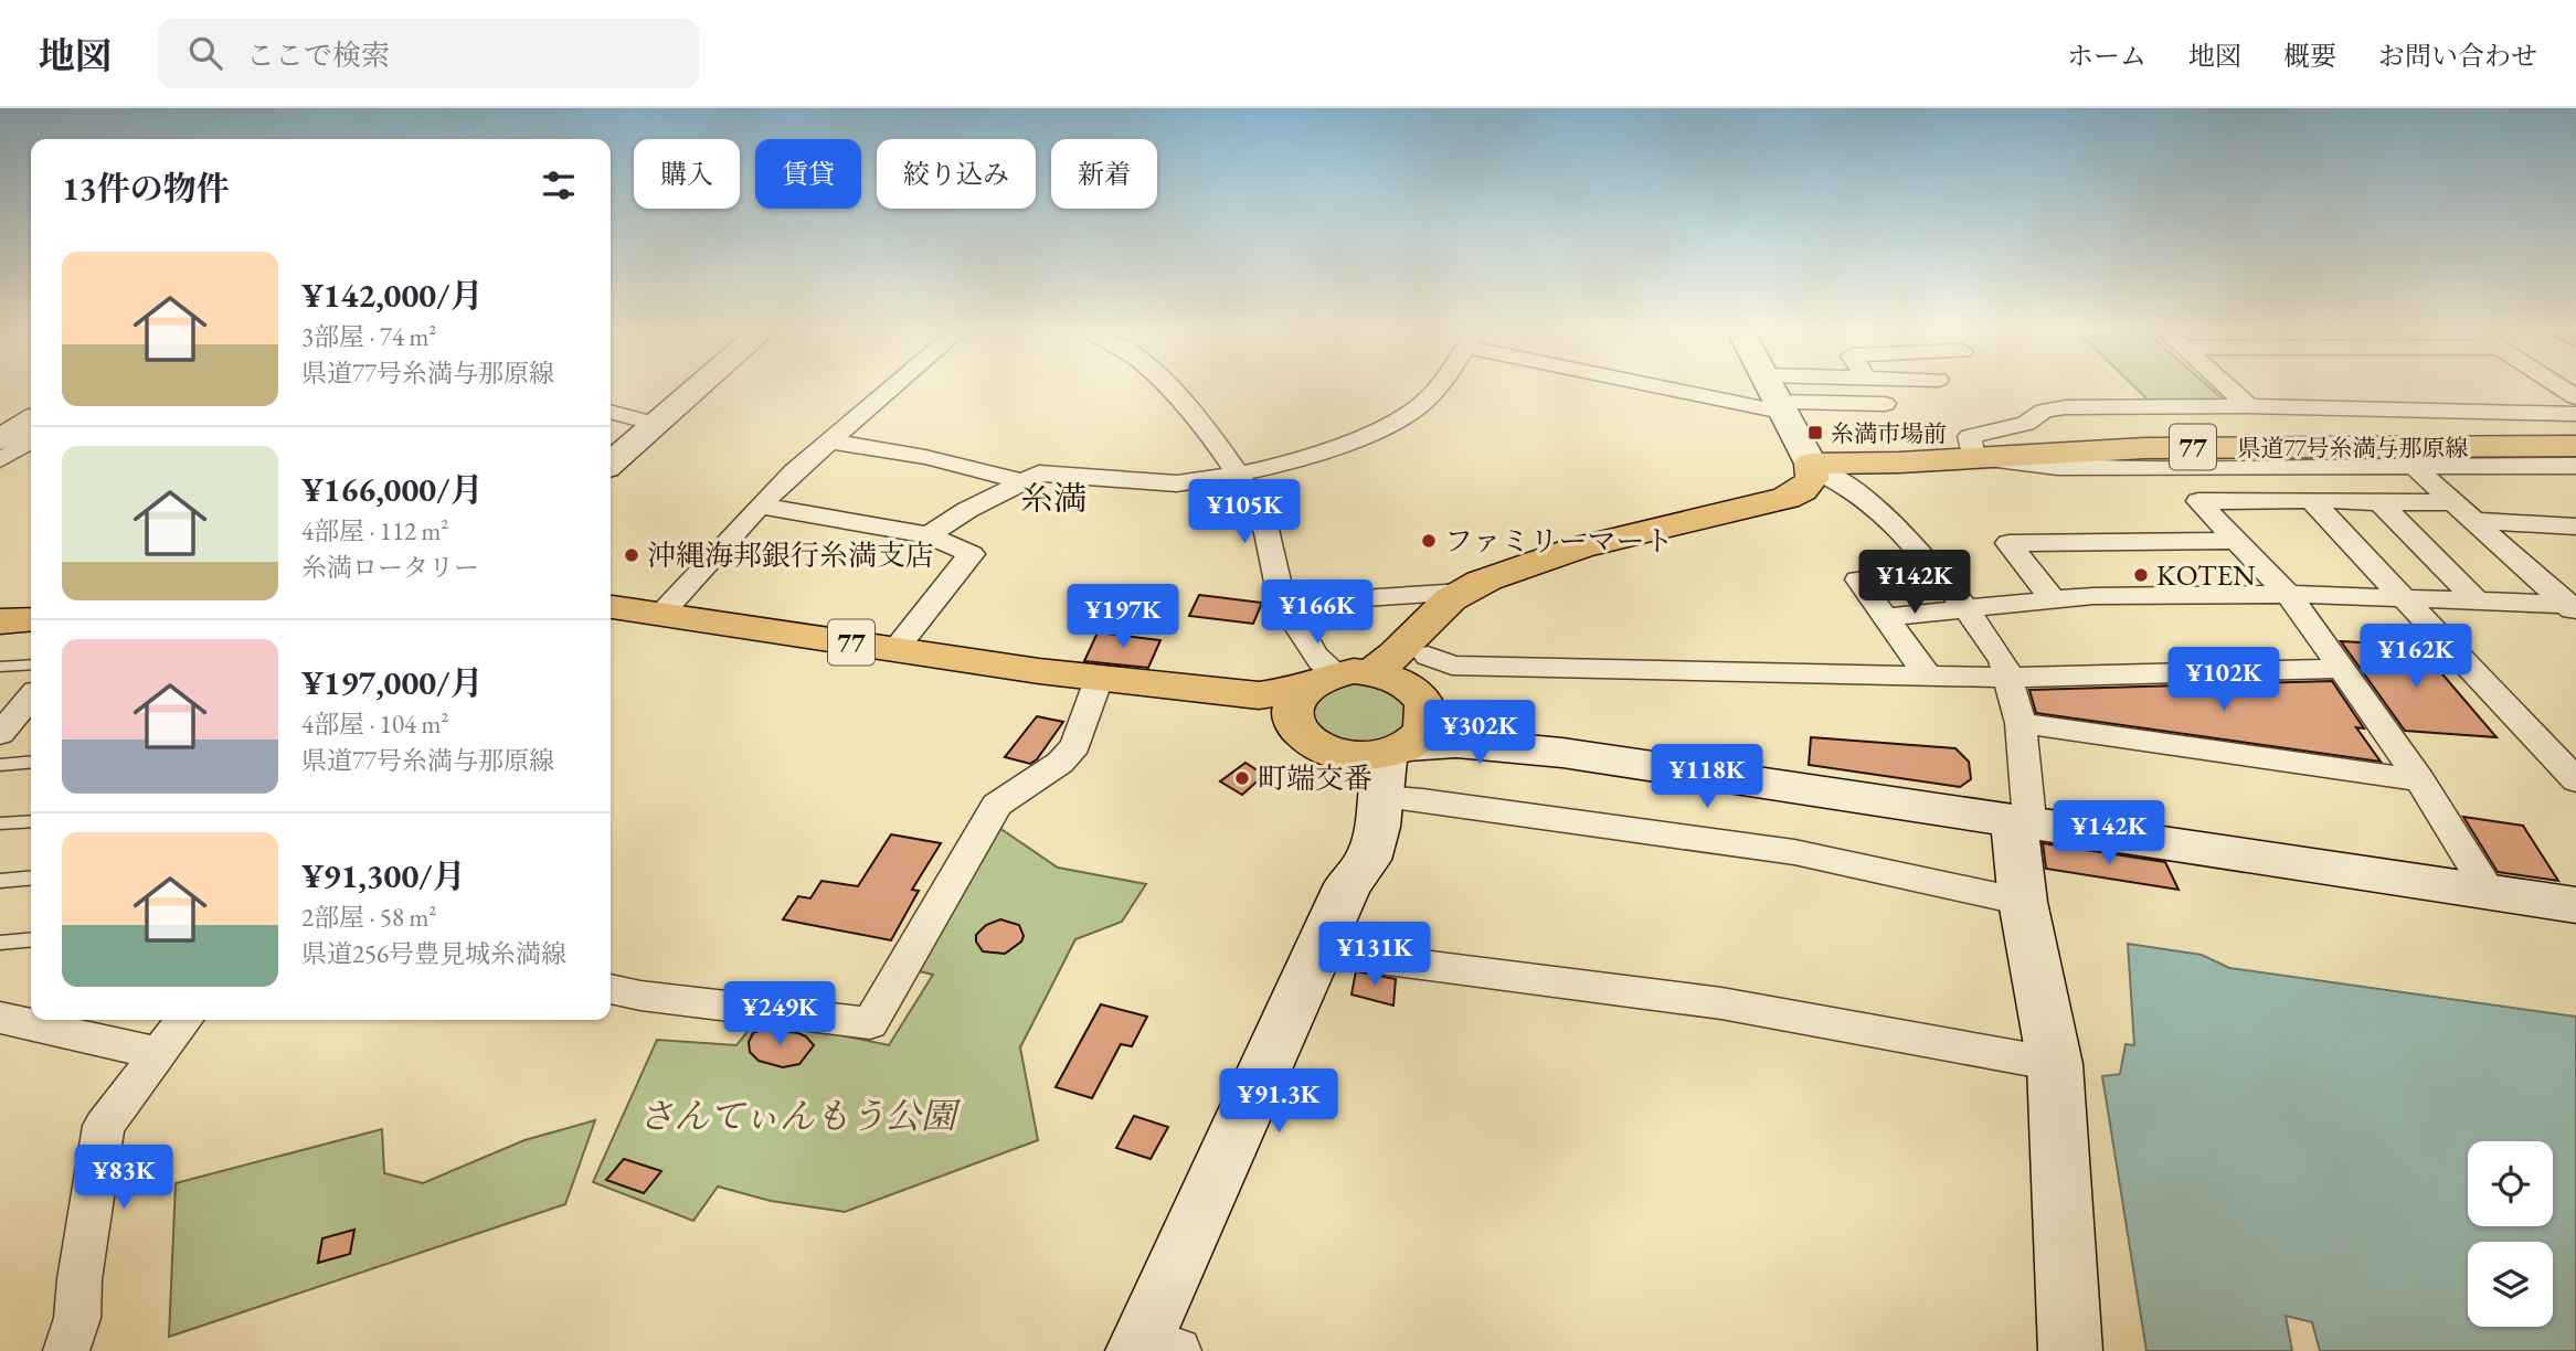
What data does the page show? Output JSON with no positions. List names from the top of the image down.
{
  "streets": {
    "main road": ["77", "県道77号糸満与那原線"]
  },
  "crossings": [
    ["77", "県道77号糸満与那原線"]
  ],
  "districts": ["糸満"],
  "parks": ["さんてぃんもう公園"],
  "places": {
    "transit": ["糸満市場前"],
    "other": [
      "ファミリーマート",
      "沖縄海邦銀行糸満支店",
      "KOTEN",
      "町端交番"
    ]
  },
  "page": {
    "header": "地図",
    "search": "ここで検索",
    "nav": [
      "ホーム",
      "地図",
      "概要",
      "お問い合わせ"
    ],
    "chip": [
      "購入",
      "賃貸",
      "絞り込み",
      "新着"
    ],
    "heading": "13件の物件",
    "list": [
      {
        "name": "¥142,000/月",
        "note": "3部屋 · 74 m² · 県道77号糸満与那原線"
      },
      {
        "name": "¥166,000/月",
        "note": "4部屋 · 112 m² · 糸満ロータリー"
      },
      {
        "name": "¥197,000/月",
        "note": "4部屋 · 104 m² · 県道77号糸満与那原線"
      },
      {
        "name": "¥91,300/月",
        "note": "2部屋 · 58 m² · 県道256号豊見城糸満線"
      }
    ],
    "price": [
      "¥105K",
      "¥142K",
      "¥166K",
      "¥197K",
      "¥162K",
      "¥102K",
      "¥302K",
      "¥118K",
      "¥142K",
      "¥131K",
      "¥249K",
      "¥91.3K",
      "¥83K"
    ]
  }
}
